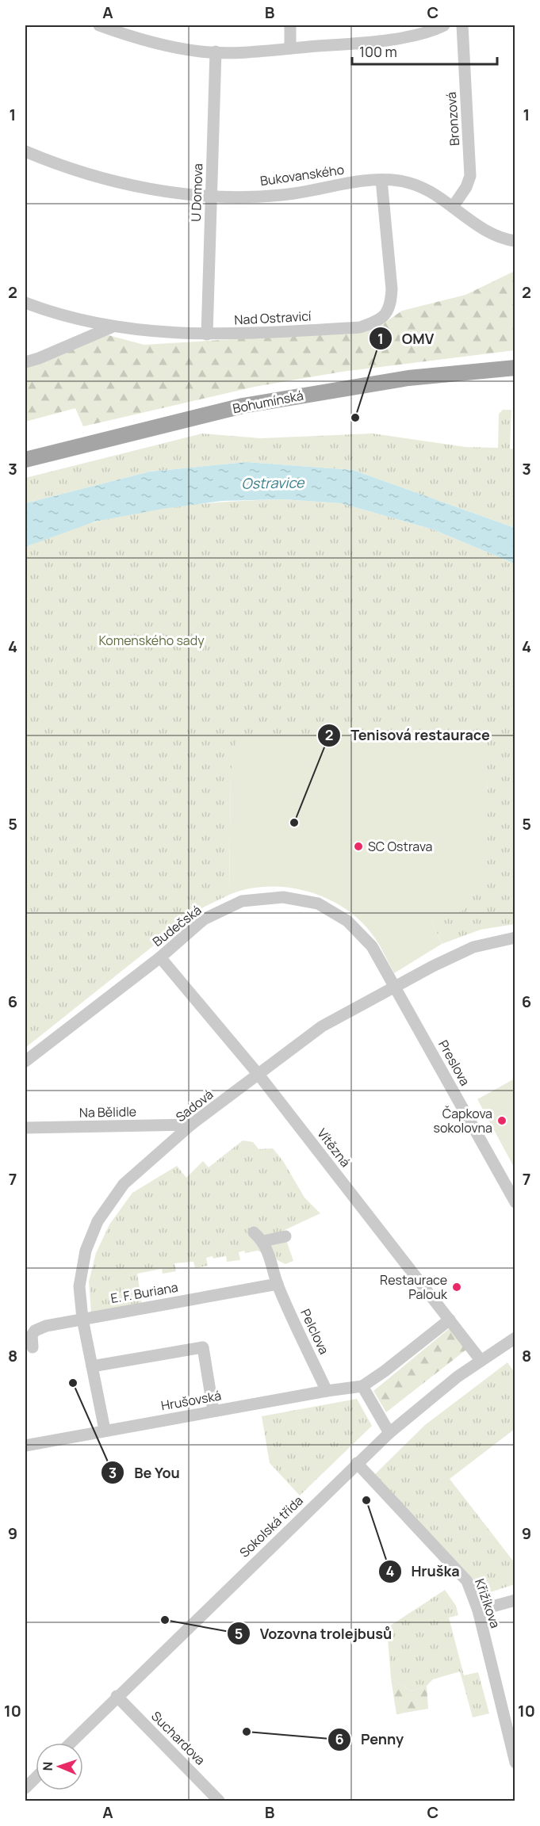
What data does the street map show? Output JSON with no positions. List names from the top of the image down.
{
  "streets": {
    "main road": ["Bohumínská"],
    "street": [
      "Bronzová",
      "Bukovanského",
      "U Domova",
      "Nad Ostravicí",
      "Budečská",
      "Preslova",
      "Sadová",
      "Na Bělidle",
      "Vítězná",
      "E. F. Buriana",
      "Pelclova",
      "Hrušovská",
      "Sokolská třída",
      "Křižíkova",
      "Suchardova"
    ]
  },
  "crossings": [
    ["Bronzová", "Bukovanského"],
    ["Bukovanského", "U Domova"],
    ["Bukovanského", "Nad Ostravicí"],
    ["U Domova", "Nad Ostravicí"],
    ["Budečská", "Preslova"],
    ["Budečská", "Sadová"],
    ["Budečská", "Vítězná"],
    ["Preslova", "Sadová"],
    ["Sadová", "Na Bělidle"],
    ["Sadová", "Vítězná"],
    ["Sadová", "E. F. Buriana"],
    ["Sadová", "Hrušovská"],
    ["Vítězná", "Sokolská třída"],
    ["E. F. Buriana", "Pelclova"],
    ["Pelclova", "Hrušovská"],
    ["Sokolská třída", "Křižíkova"],
    ["Sokolská třída", "Suchardova"]
  ],
  "water": ["Ostravice"],
  "parks": ["Komenského sady"],
  "places": [
    "OMV",
    "Tenisová restaurace",
    "SC Ostrava",
    "Čapkova sokolovna",
    "Restaurace Palouk",
    "Be You",
    "Hruška",
    "Vozovna trolejbusů",
    "Penny"
  ],
  "scale_bar": "100 m",
  "north": "left",
  "grid": {
    "columns": ["A", "B", "C"],
    "rows": [
      "1",
      "2",
      "3",
      "4",
      "5",
      "6",
      "7",
      "8",
      "9",
      "10"
    ]
  }
}
